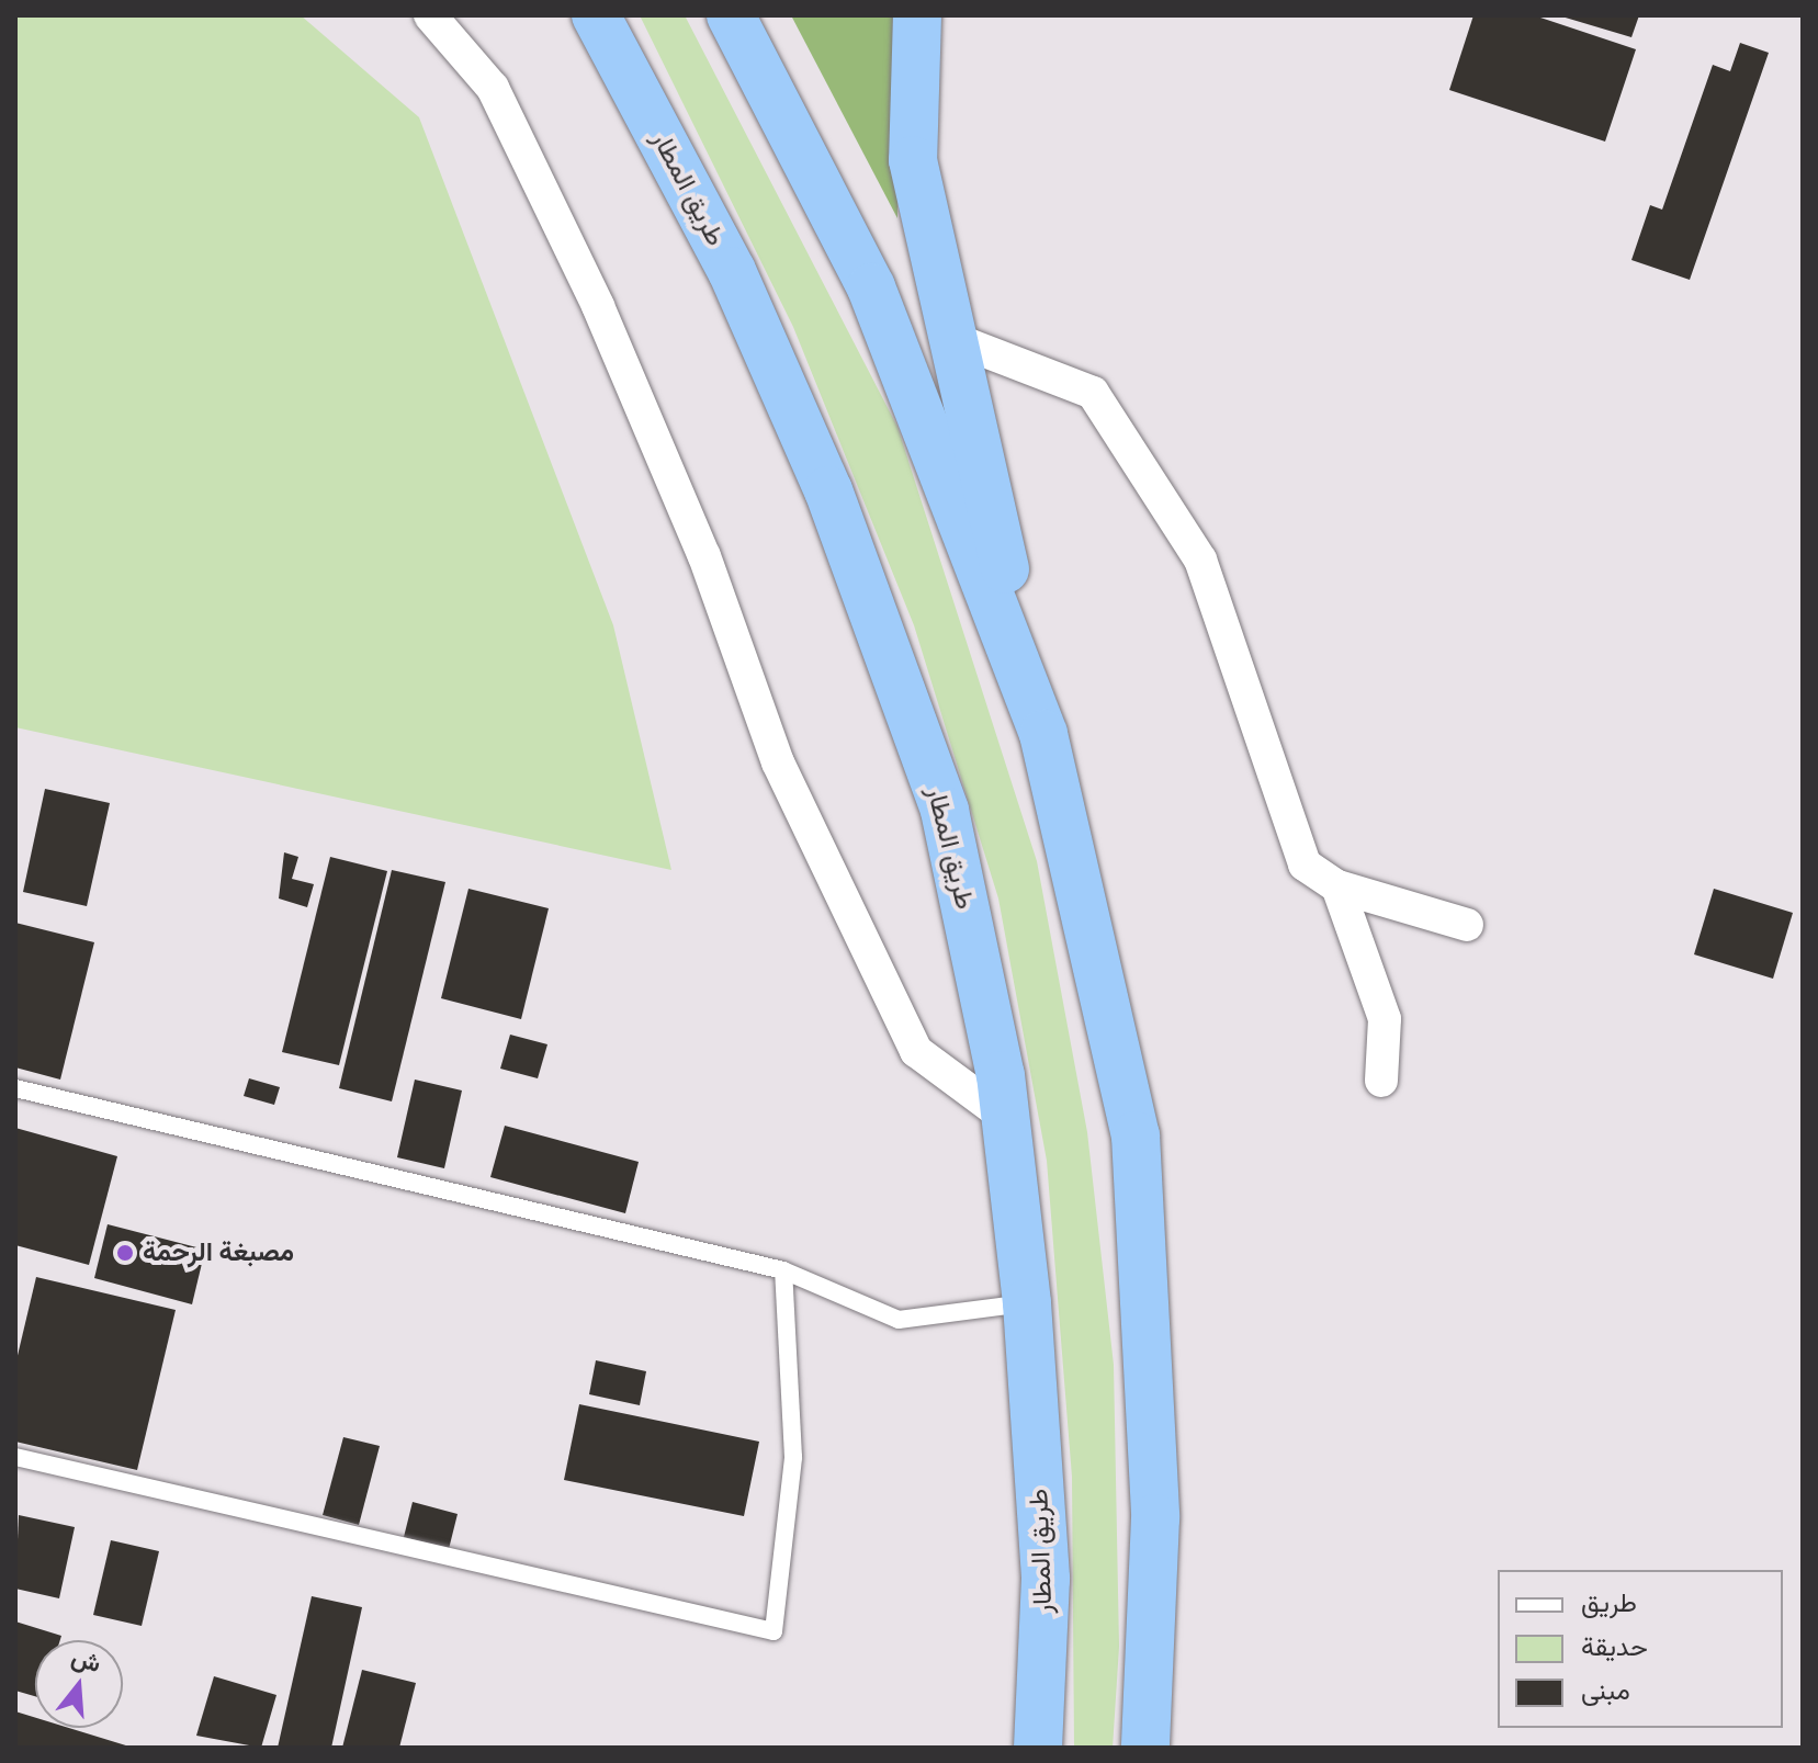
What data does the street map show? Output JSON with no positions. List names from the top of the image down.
{
  "streets": {
    "highway": ["طريق المطار"]
  },
  "places": ["مصبغة الرحمة"],
  "legend": ["طريق", "حديقة", "مبنى"],
  "north": "top"
}
